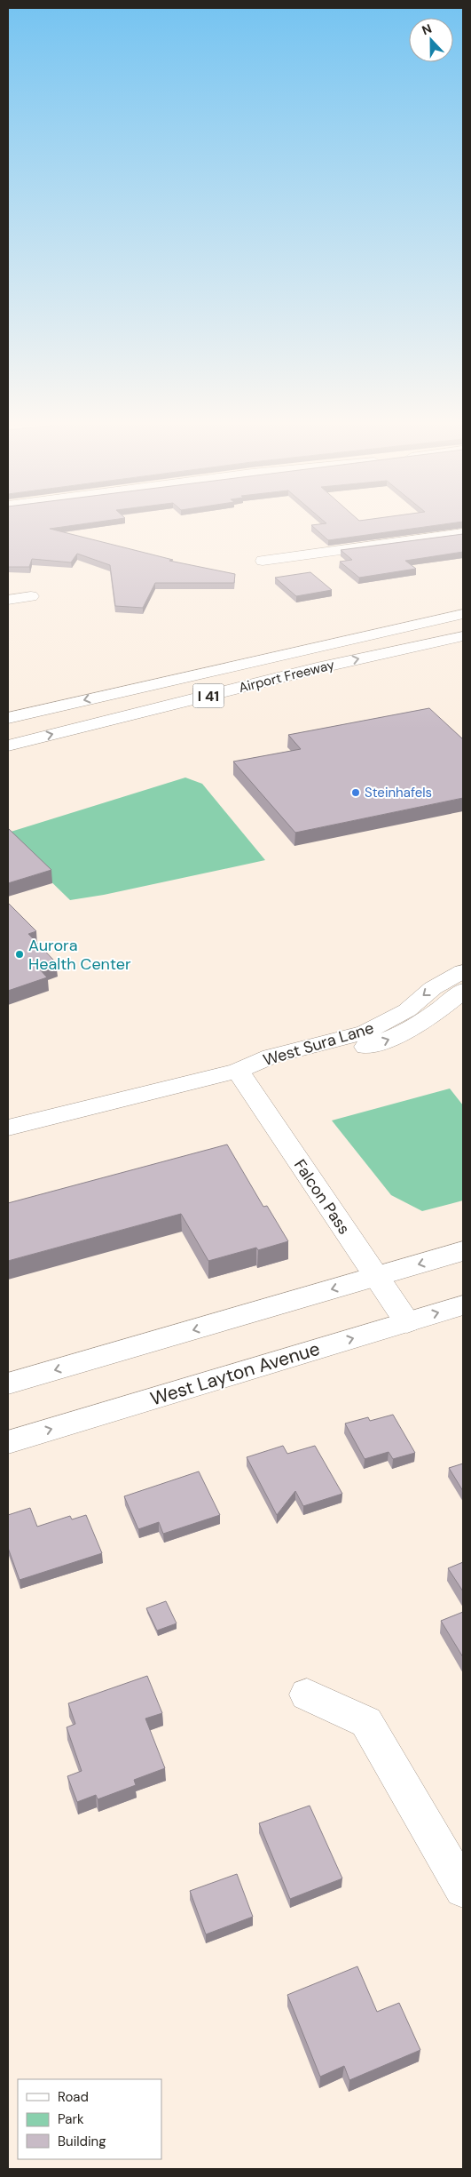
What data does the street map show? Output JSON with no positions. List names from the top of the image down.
{
  "streets": {
    "main road": [
      "Airport Freeway",
      "I 41",
      "West Sura Lane",
      "Falcon Pass",
      "West Layton Avenue"
    ]
  },
  "crossings": [
    ["West Sura Lane", "Falcon Pass"],
    ["Falcon Pass", "West Layton Avenue"]
  ],
  "places": ["Steinhafels", "Aurora Health Center"],
  "legend": ["Road", "Park", "Building"],
  "north": "top"
}
